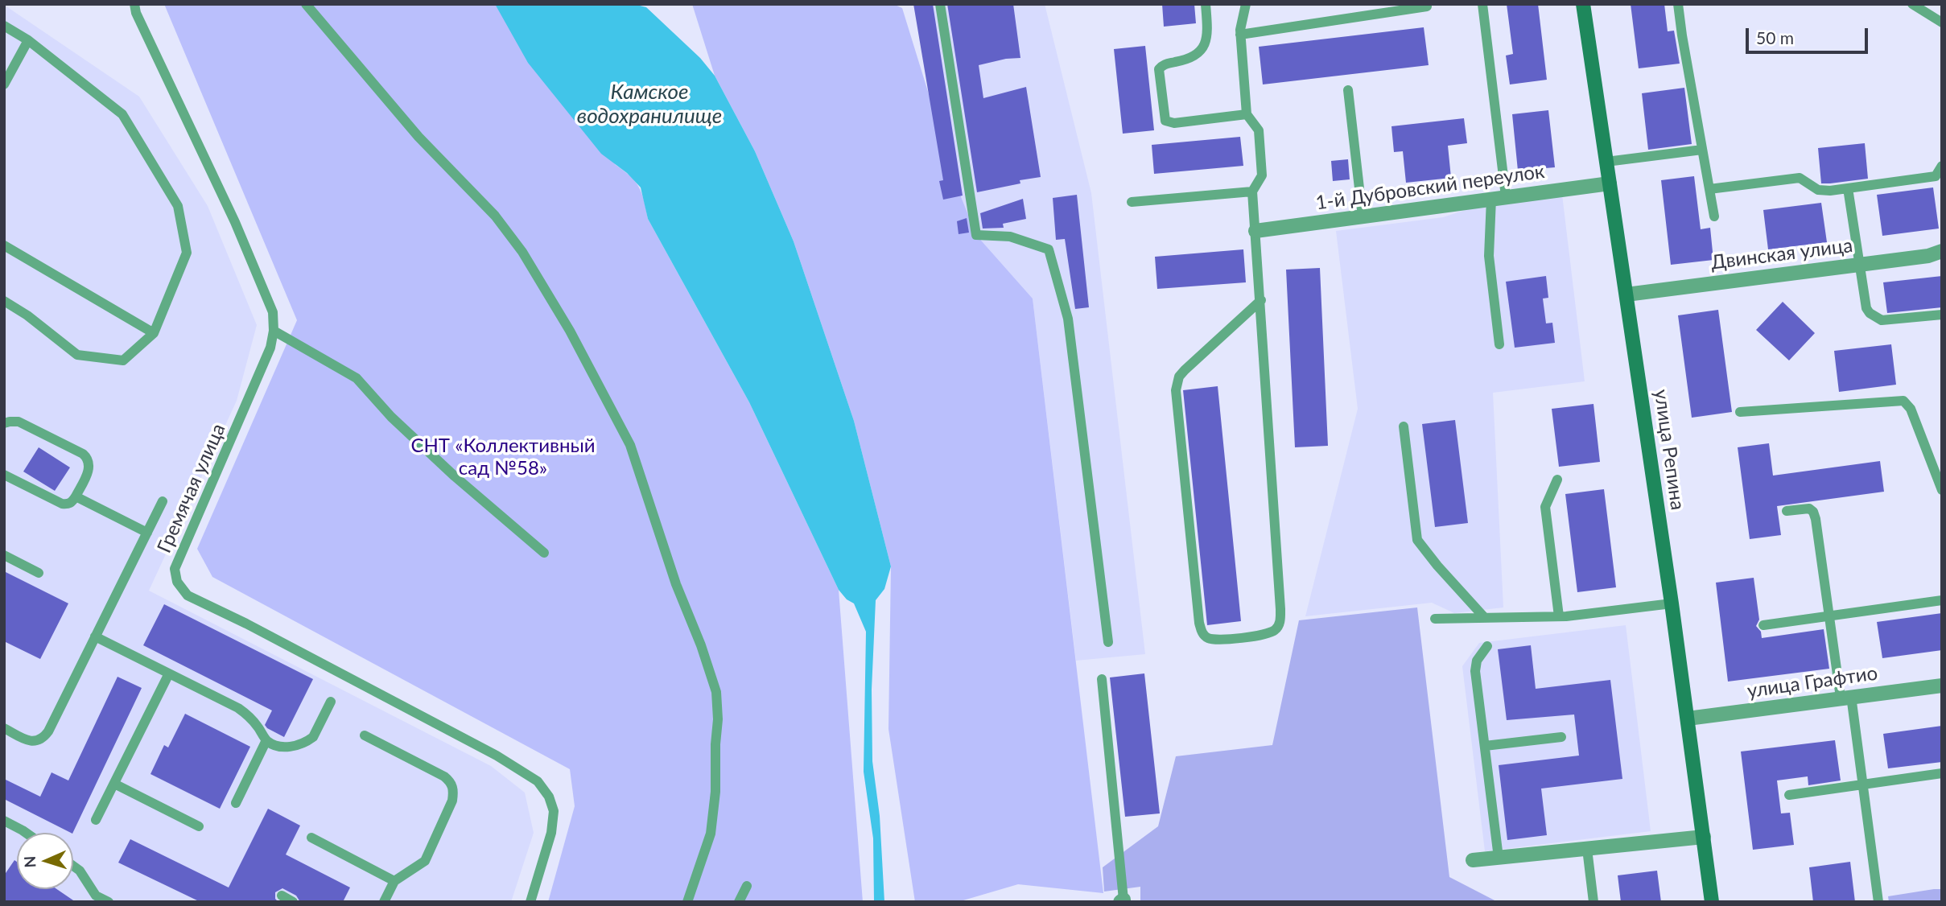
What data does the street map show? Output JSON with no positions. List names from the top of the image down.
{
  "streets": {
    "main road": ["улица Репина"],
    "street": ["1-й Дубровский переулок", "Двинская улица", "улица Графтио"],
    "lane": ["Гремячая улица"]
  },
  "crossings": [
    ["1-й Дубровский переулок", "улица Репина"],
    ["Двинская улица", "улица Репина"],
    ["улица Репина", "улица Графтио"]
  ],
  "water": ["Камское водохранилище"],
  "parks": ["СНТ «Коллективный сад №58»"],
  "scale_bar": "50 m",
  "north": "left"
}
